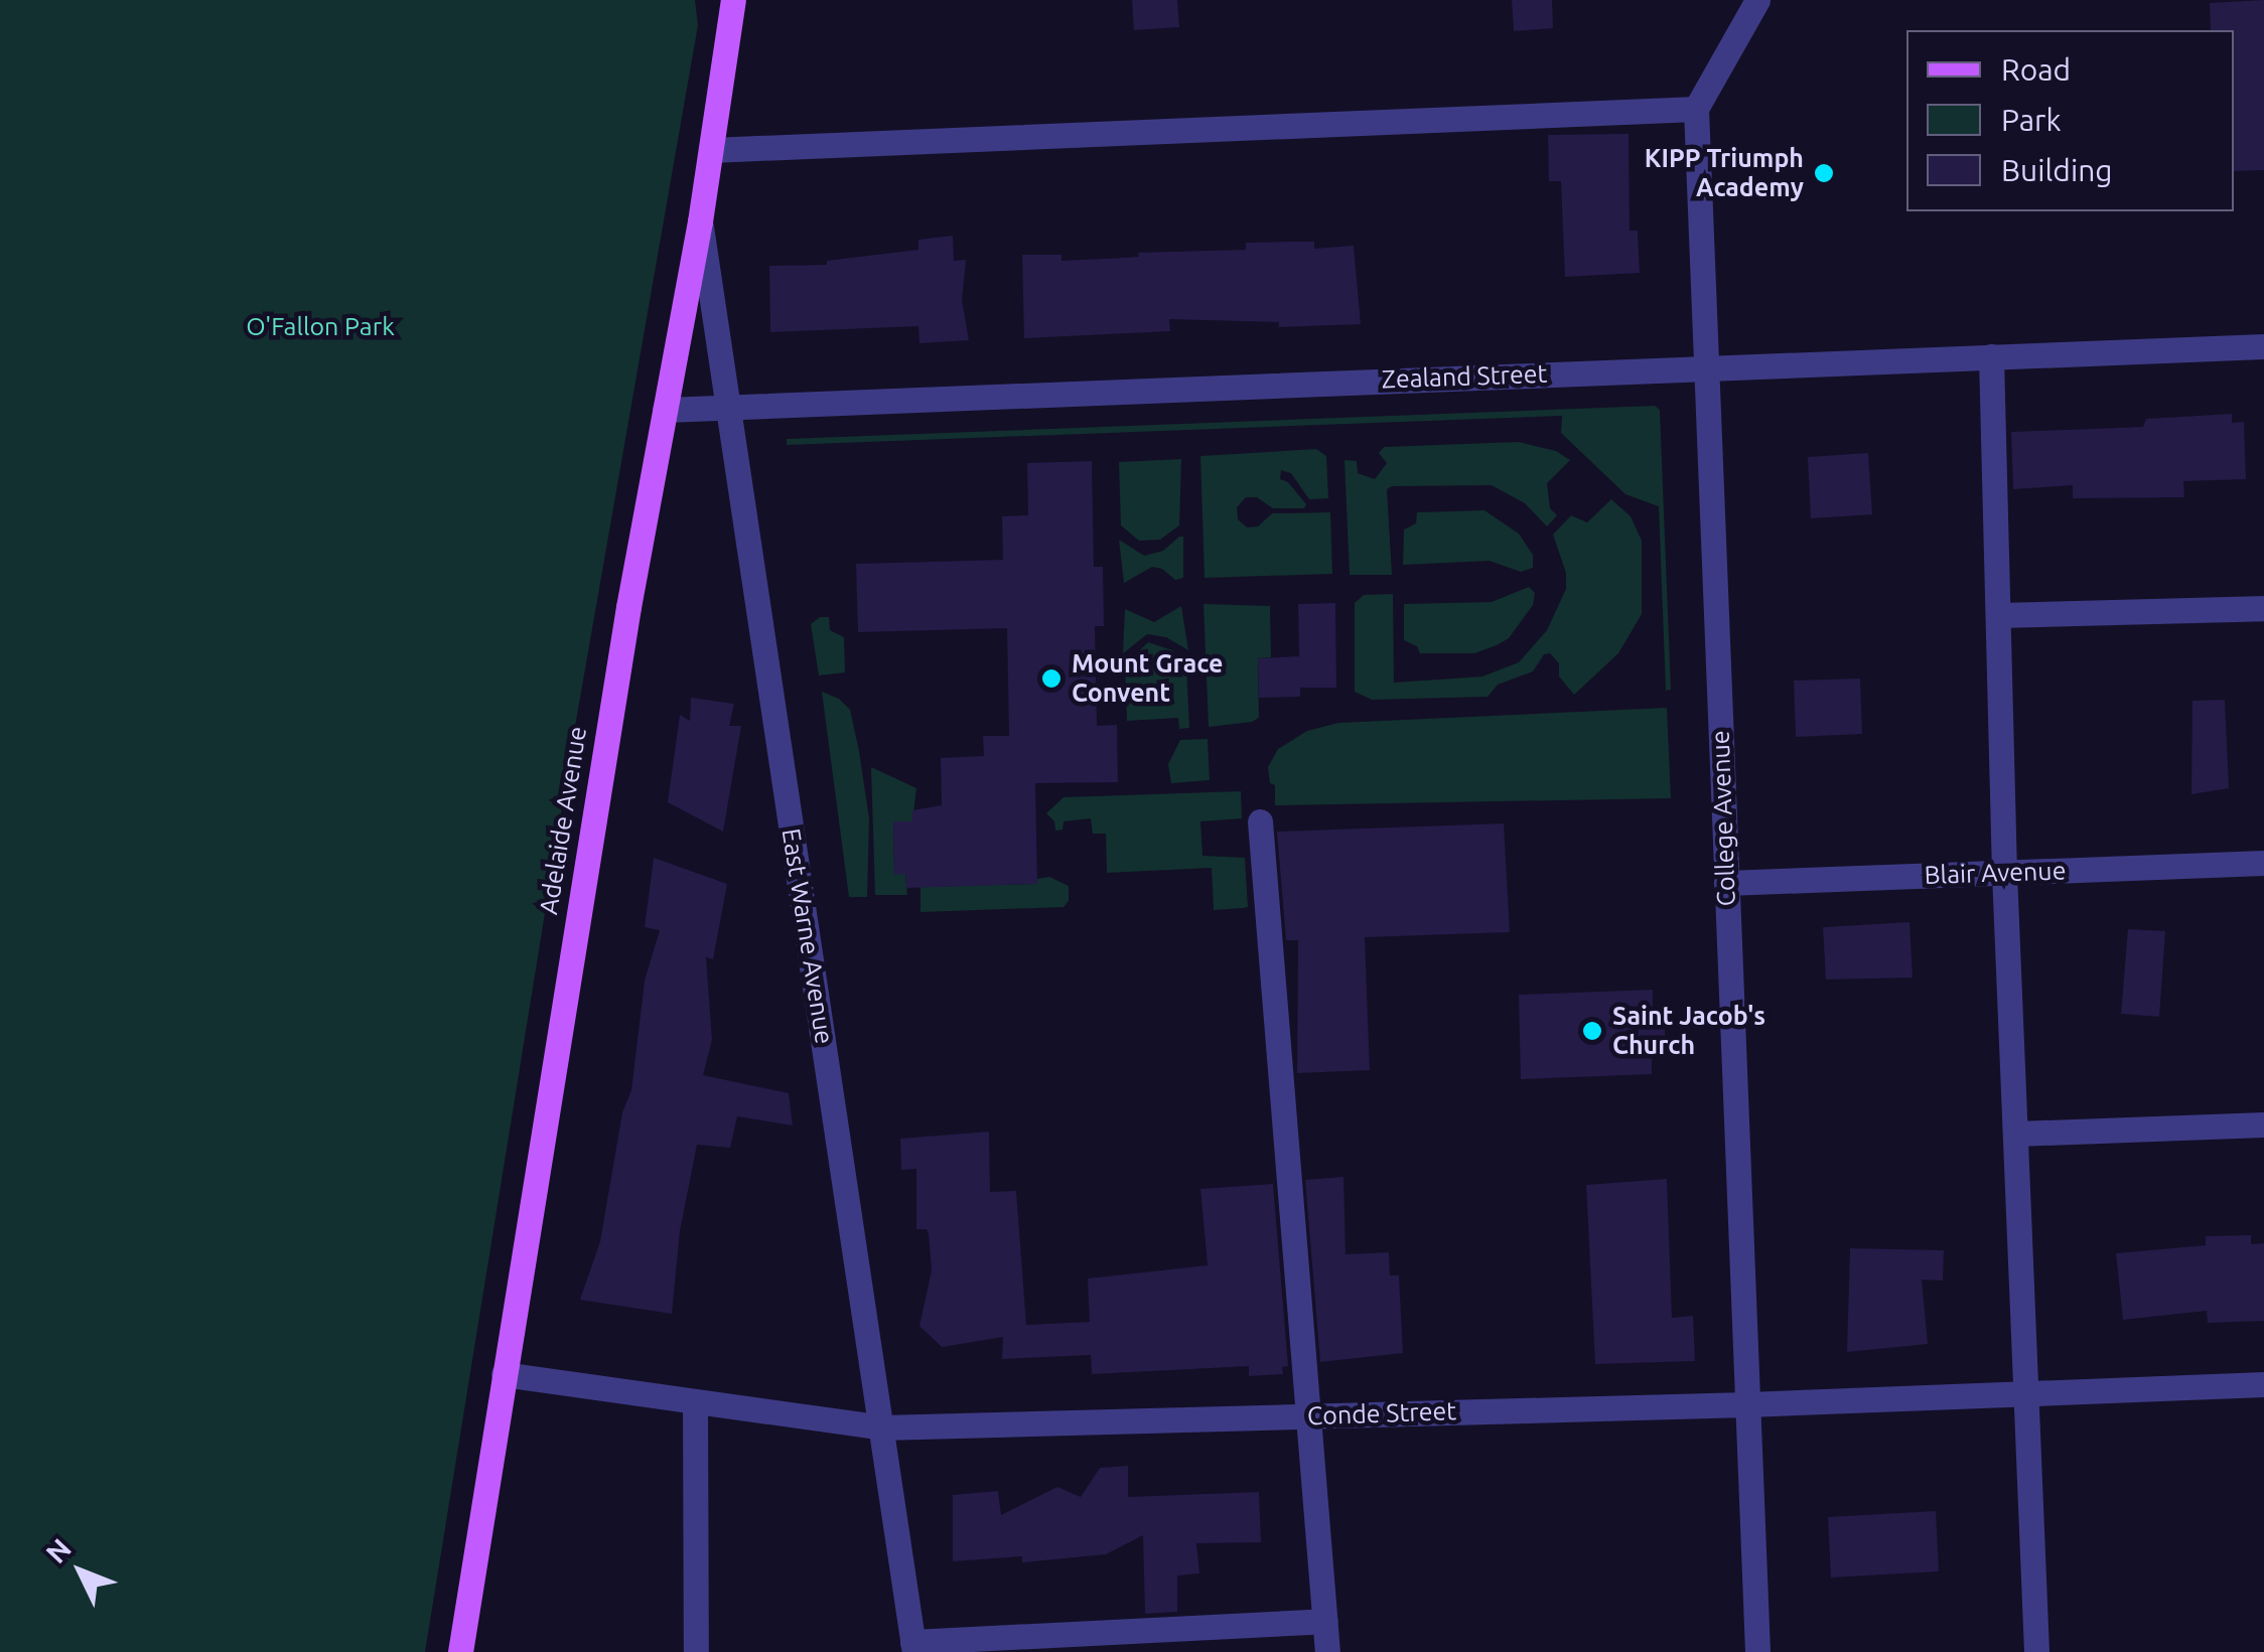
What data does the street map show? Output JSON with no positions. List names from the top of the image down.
{
  "streets": {
    "main road": ["Adelaide Avenue"],
    "street": [
      "Zealand Street",
      "College Avenue",
      "Blair Avenue",
      "East Warne Avenue",
      "Conde Street"
    ]
  },
  "crossings": [
    ["Zealand Street", "College Avenue"],
    ["Zealand Street", "Adelaide Avenue"],
    ["Zealand Street", "East Warne Avenue"],
    ["College Avenue", "Blair Avenue"],
    ["College Avenue", "Conde Street"],
    ["Adelaide Avenue", "East Warne Avenue"],
    ["Adelaide Avenue", "Conde Street"],
    ["East Warne Avenue", "Conde Street"]
  ],
  "parks": ["O'Fallon Park"],
  "places": ["KIPP Triumph Academy", "Mount Grace Convent", "Saint Jacob's Church"],
  "legend": ["Road", "Park", "Building"],
  "north": "top left"
}
